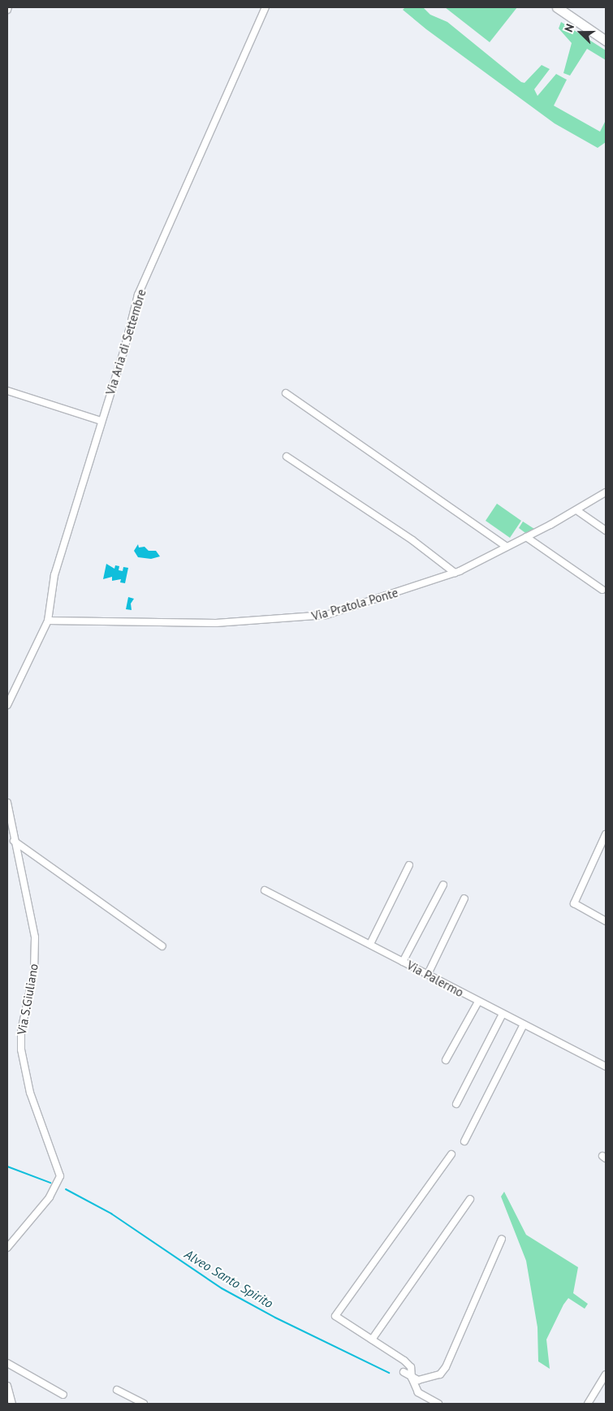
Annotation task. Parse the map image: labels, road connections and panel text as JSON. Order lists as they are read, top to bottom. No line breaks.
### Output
{"streets":{"street":["Via Aria di Settembre","Via Pratola Ponte","Via Palermo","Via S.Giuliano"]},"crossings":[["Via Aria di Settembre","Via Pratola Ponte"]],"water":["Alveo Santo Spirito"],"north":"left"}
